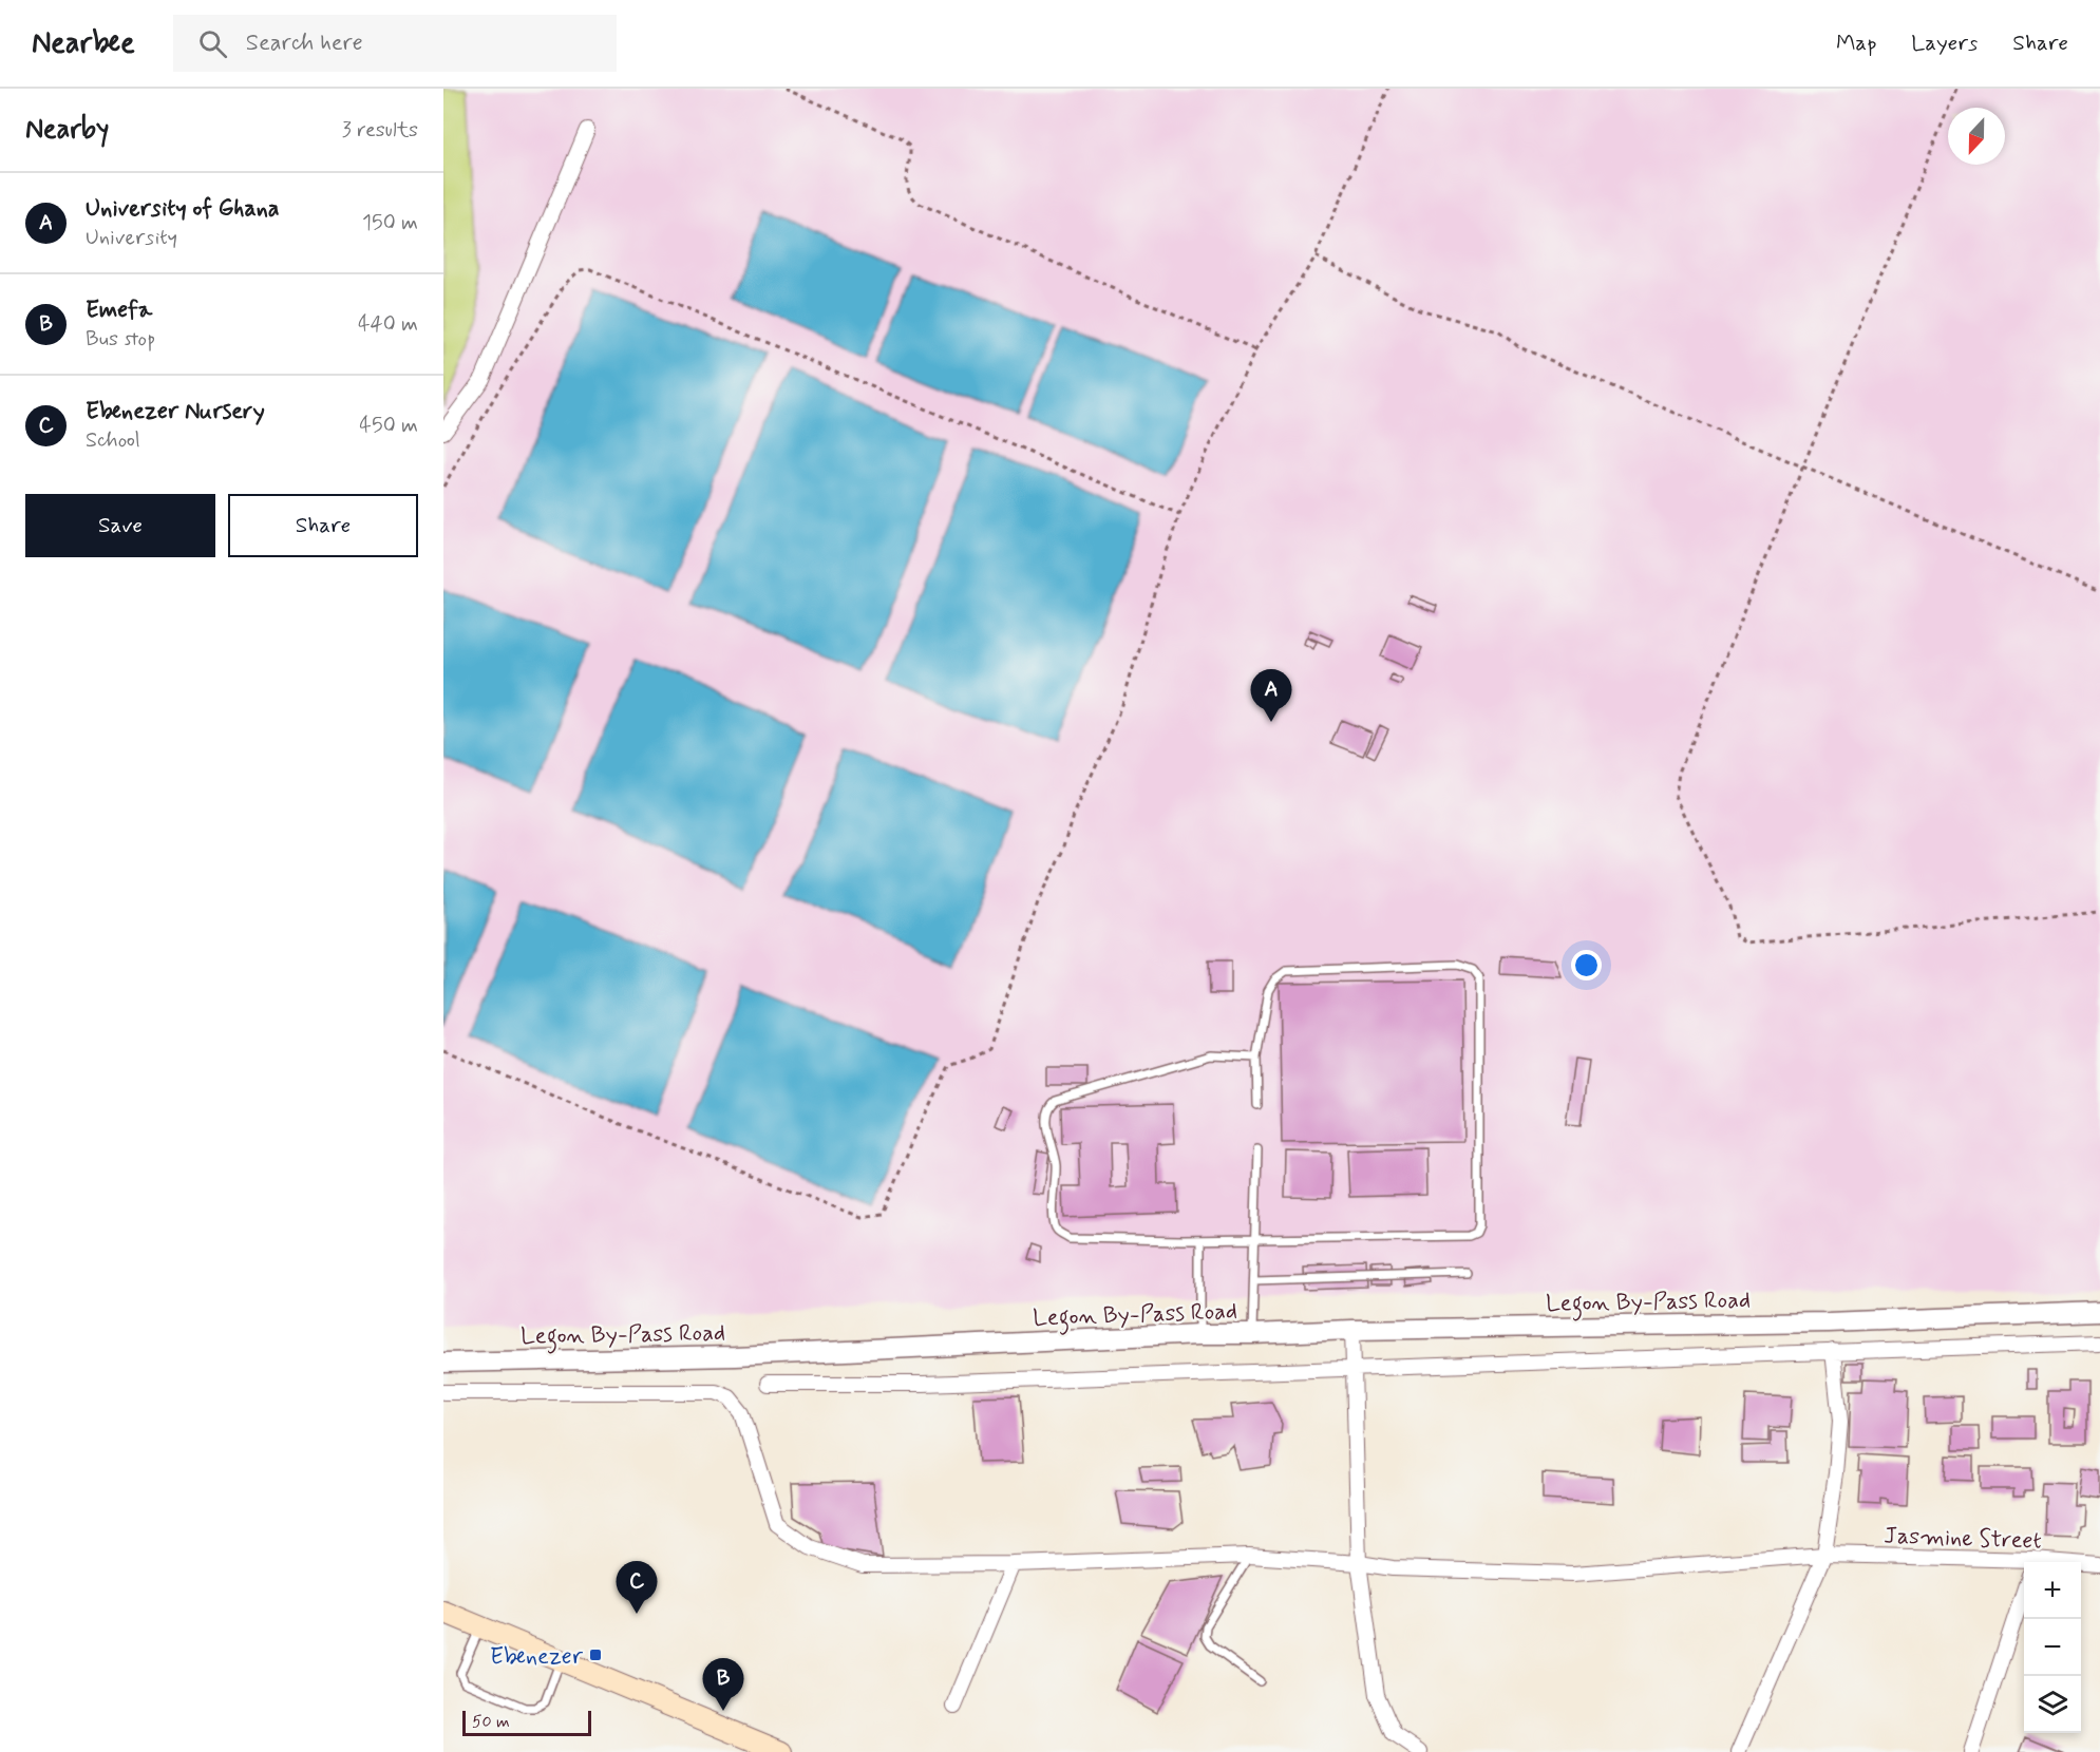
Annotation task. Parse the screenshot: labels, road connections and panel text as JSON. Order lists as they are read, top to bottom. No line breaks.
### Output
{"streets":{"street":["Legon By-Pass Road","Jasmine Street"]},"places":{"transit":["Ebenezer"]},"scale_bar":"50 m","north":"bottom","page":{"header":"Nearbee","search":"Search here","nav":["Map","Layers","Share"],"heading":["Nearby","3 results"],"list":[{"mark":"A","name":"University of Ghana","note":"University","value":"150 m"},{"mark":"B","name":"Emefa","note":"Bus stop","value":"440 m"},{"mark":"C","name":"Ebenezer Nursery","note":"School","value":"450 m"}],"buttons":["Save","Share"],"pins":["A","C","B"],"map_buttons":["+","−"],"scale":"50 m"}}
